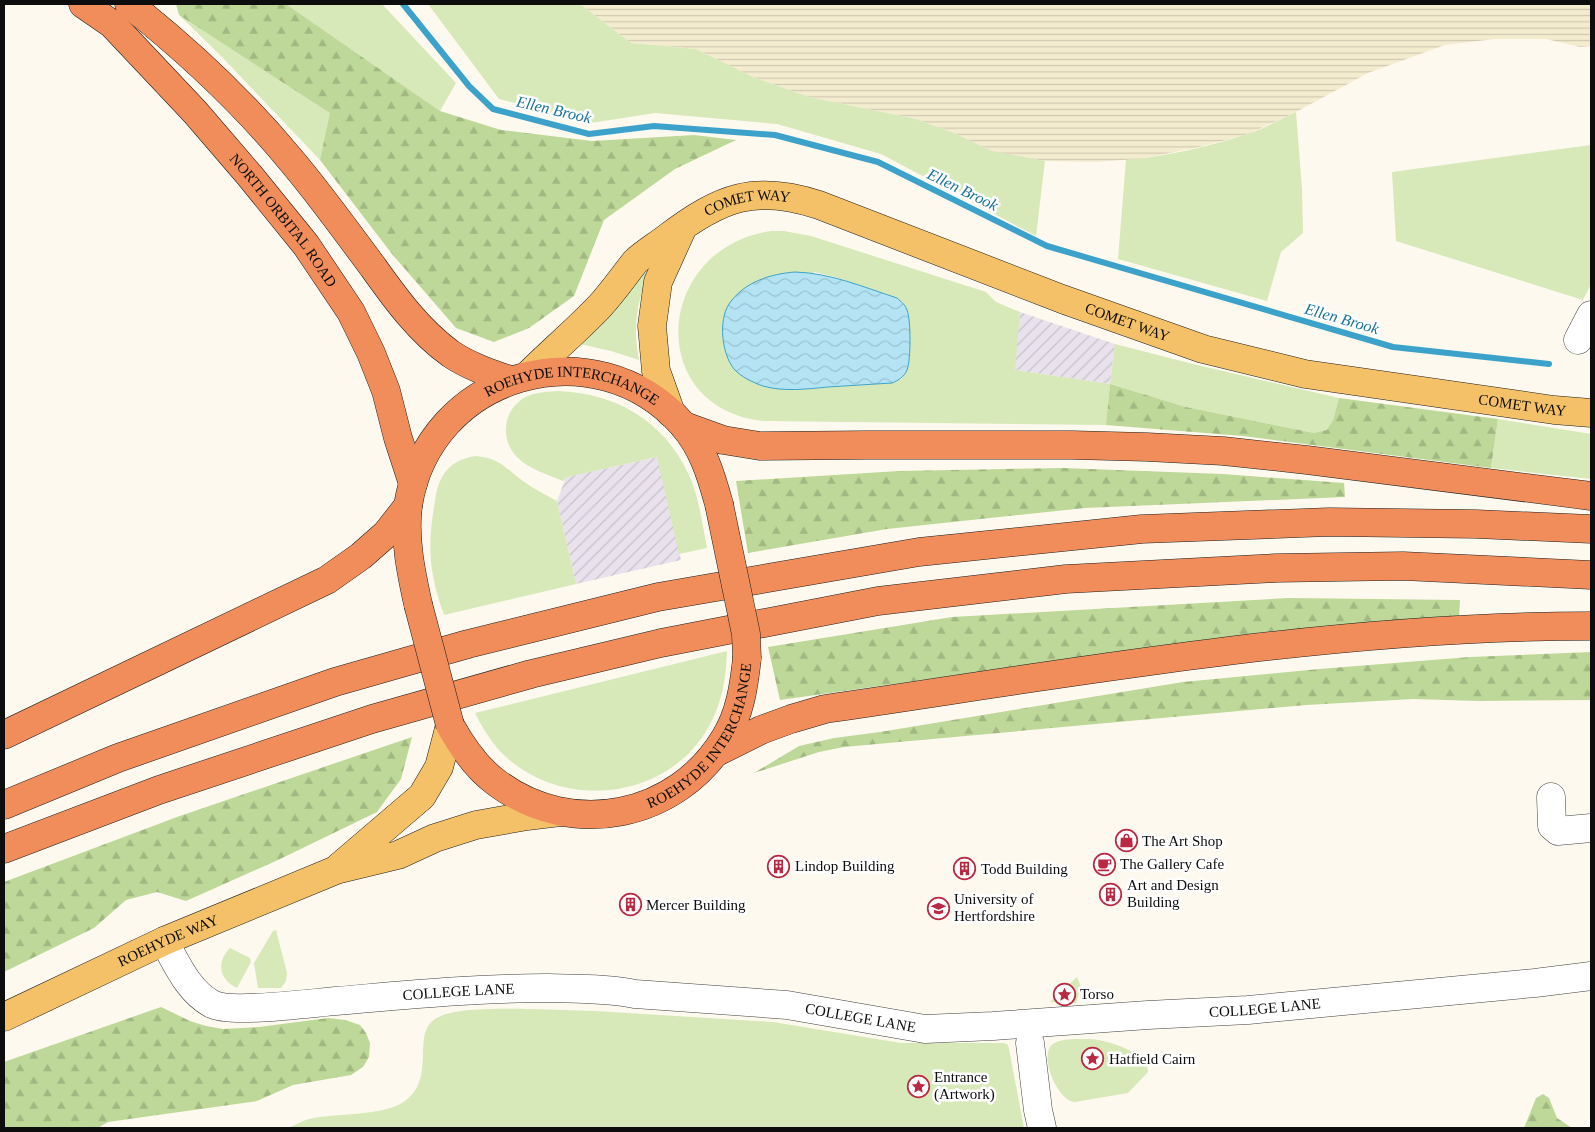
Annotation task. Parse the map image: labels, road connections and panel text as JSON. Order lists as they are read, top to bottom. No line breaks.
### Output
{"streets":{"highway":["NORTH ORBITAL ROAD","ROEHYDE INTERCHANGE"],"main road":["COMET WAY","ROEHYDE WAY"],"street":["COLLEGE LANE"]},"crossings":[["COMET WAY","ROEHYDE INTERCHANGE"],["NORTH ORBITAL ROAD","ROEHYDE INTERCHANGE"],["ROEHYDE INTERCHANGE","ROEHYDE WAY"],["ROEHYDE WAY","COLLEGE LANE"]],"water":["Ellen Brook"],"places":{"shop":["The Art Shop"],"cafe":["The Gallery Cafe"],"building":["Lindop Building","Todd Building","Art and Design Building","Mercer Building"],"school or university":["University of Hertfordshire"],"place":["Torso","Hatfield Cairn","Entrance (Artwork)"]}}
